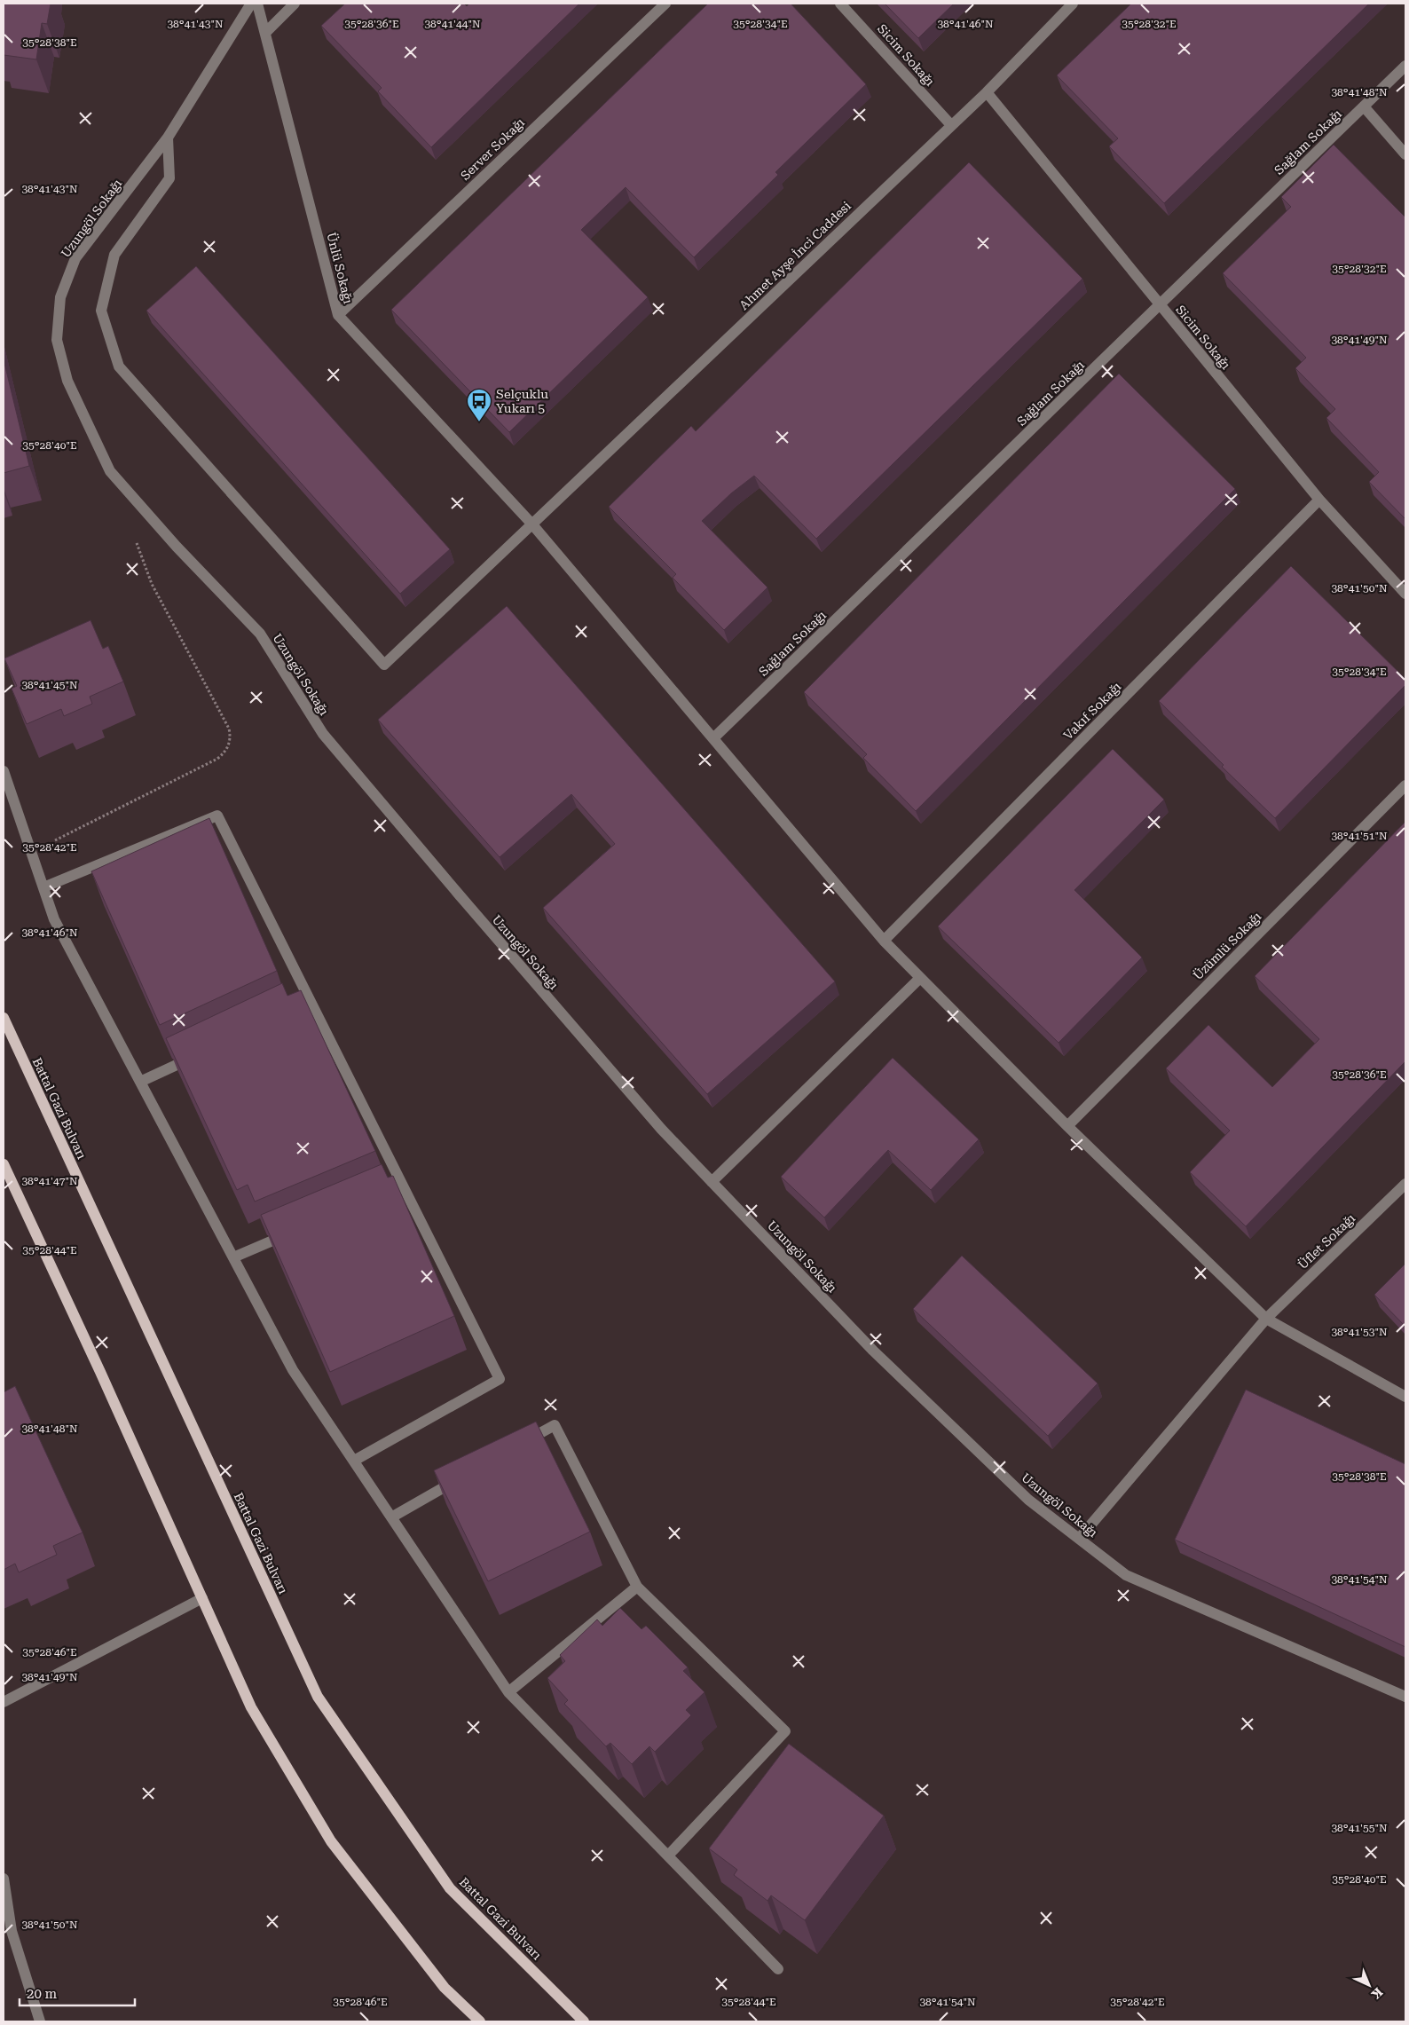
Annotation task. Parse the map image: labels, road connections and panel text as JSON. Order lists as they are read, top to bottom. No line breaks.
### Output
{"streets":{"main road":["Battal Gazi Bulvarı"],"street":["Sicim Sokağı","Sağlam Sokağı","Server Sokağı","Uzungöl Sokağı","Ahmet Ayşe İnci Caddesi","Ünlü Sokağı","Vakıf Sokağı","Üzümlü Sokağı","Üflet Sokağı"]},"crossings":[["Sicim Sokağı","Sağlam Sokağı"],["Sicim Sokağı","Ahmet Ayşe İnci Caddesi"],["Sicim Sokağı","Vakıf Sokağı"],["Sağlam Sokağı","Ünlü Sokağı"],["Server Sokağı","Ünlü Sokağı"],["Uzungöl Sokağı","Ahmet Ayşe İnci Caddesi"],["Uzungöl Sokağı","Üflet Sokağı"],["Ahmet Ayşe İnci Caddesi","Ünlü Sokağı"],["Ünlü Sokağı","Vakıf Sokağı"],["Ünlü Sokağı","Üzümlü Sokağı"],["Ünlü Sokağı","Üflet Sokağı"]],"places":{"bus stop":["Selçuklu Yukarı 5"]},"scale_bar":"20 m","north":"bottom right","coordinates":["38°41'43\"N","38°41'44\"N","38°41'46\"N","35°28'36\"E","35°28'34\"E","35°28'32\"E","35°28'38\"E","38°41'48\"N","38°41'49\"N","35°28'40\"E","38°41'50\"N","38°41'45\"N","38°41'51\"N","35°28'42\"E","38°41'47\"N","35°28'44\"E","38°41'53\"N","38°41'54\"N","35°28'46\"E","38°41'55\"N"]}
